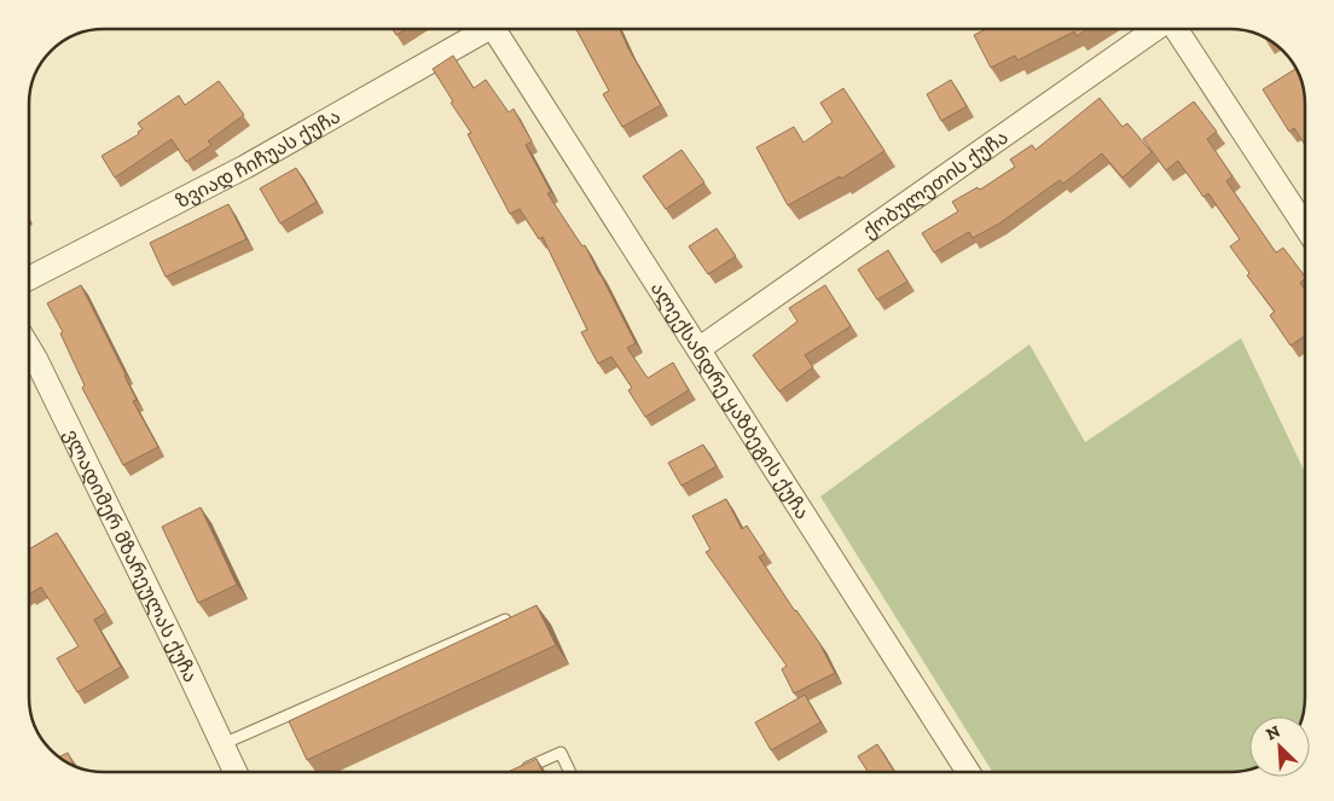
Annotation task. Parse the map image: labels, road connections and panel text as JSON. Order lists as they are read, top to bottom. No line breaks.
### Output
{"streets":{"street":["ზვიად ჩიჩუას ქუჩა","ქობულეთის ქუჩა","ალექსანდრე ყაზბეგის ქუჩა","ვლადიმერ მზარეულას ქუჩა"]},"crossings":[["ქობულეთის ქუჩა","ალექსანდრე ყაზბეგის ქუჩა"]],"north":"top left"}
